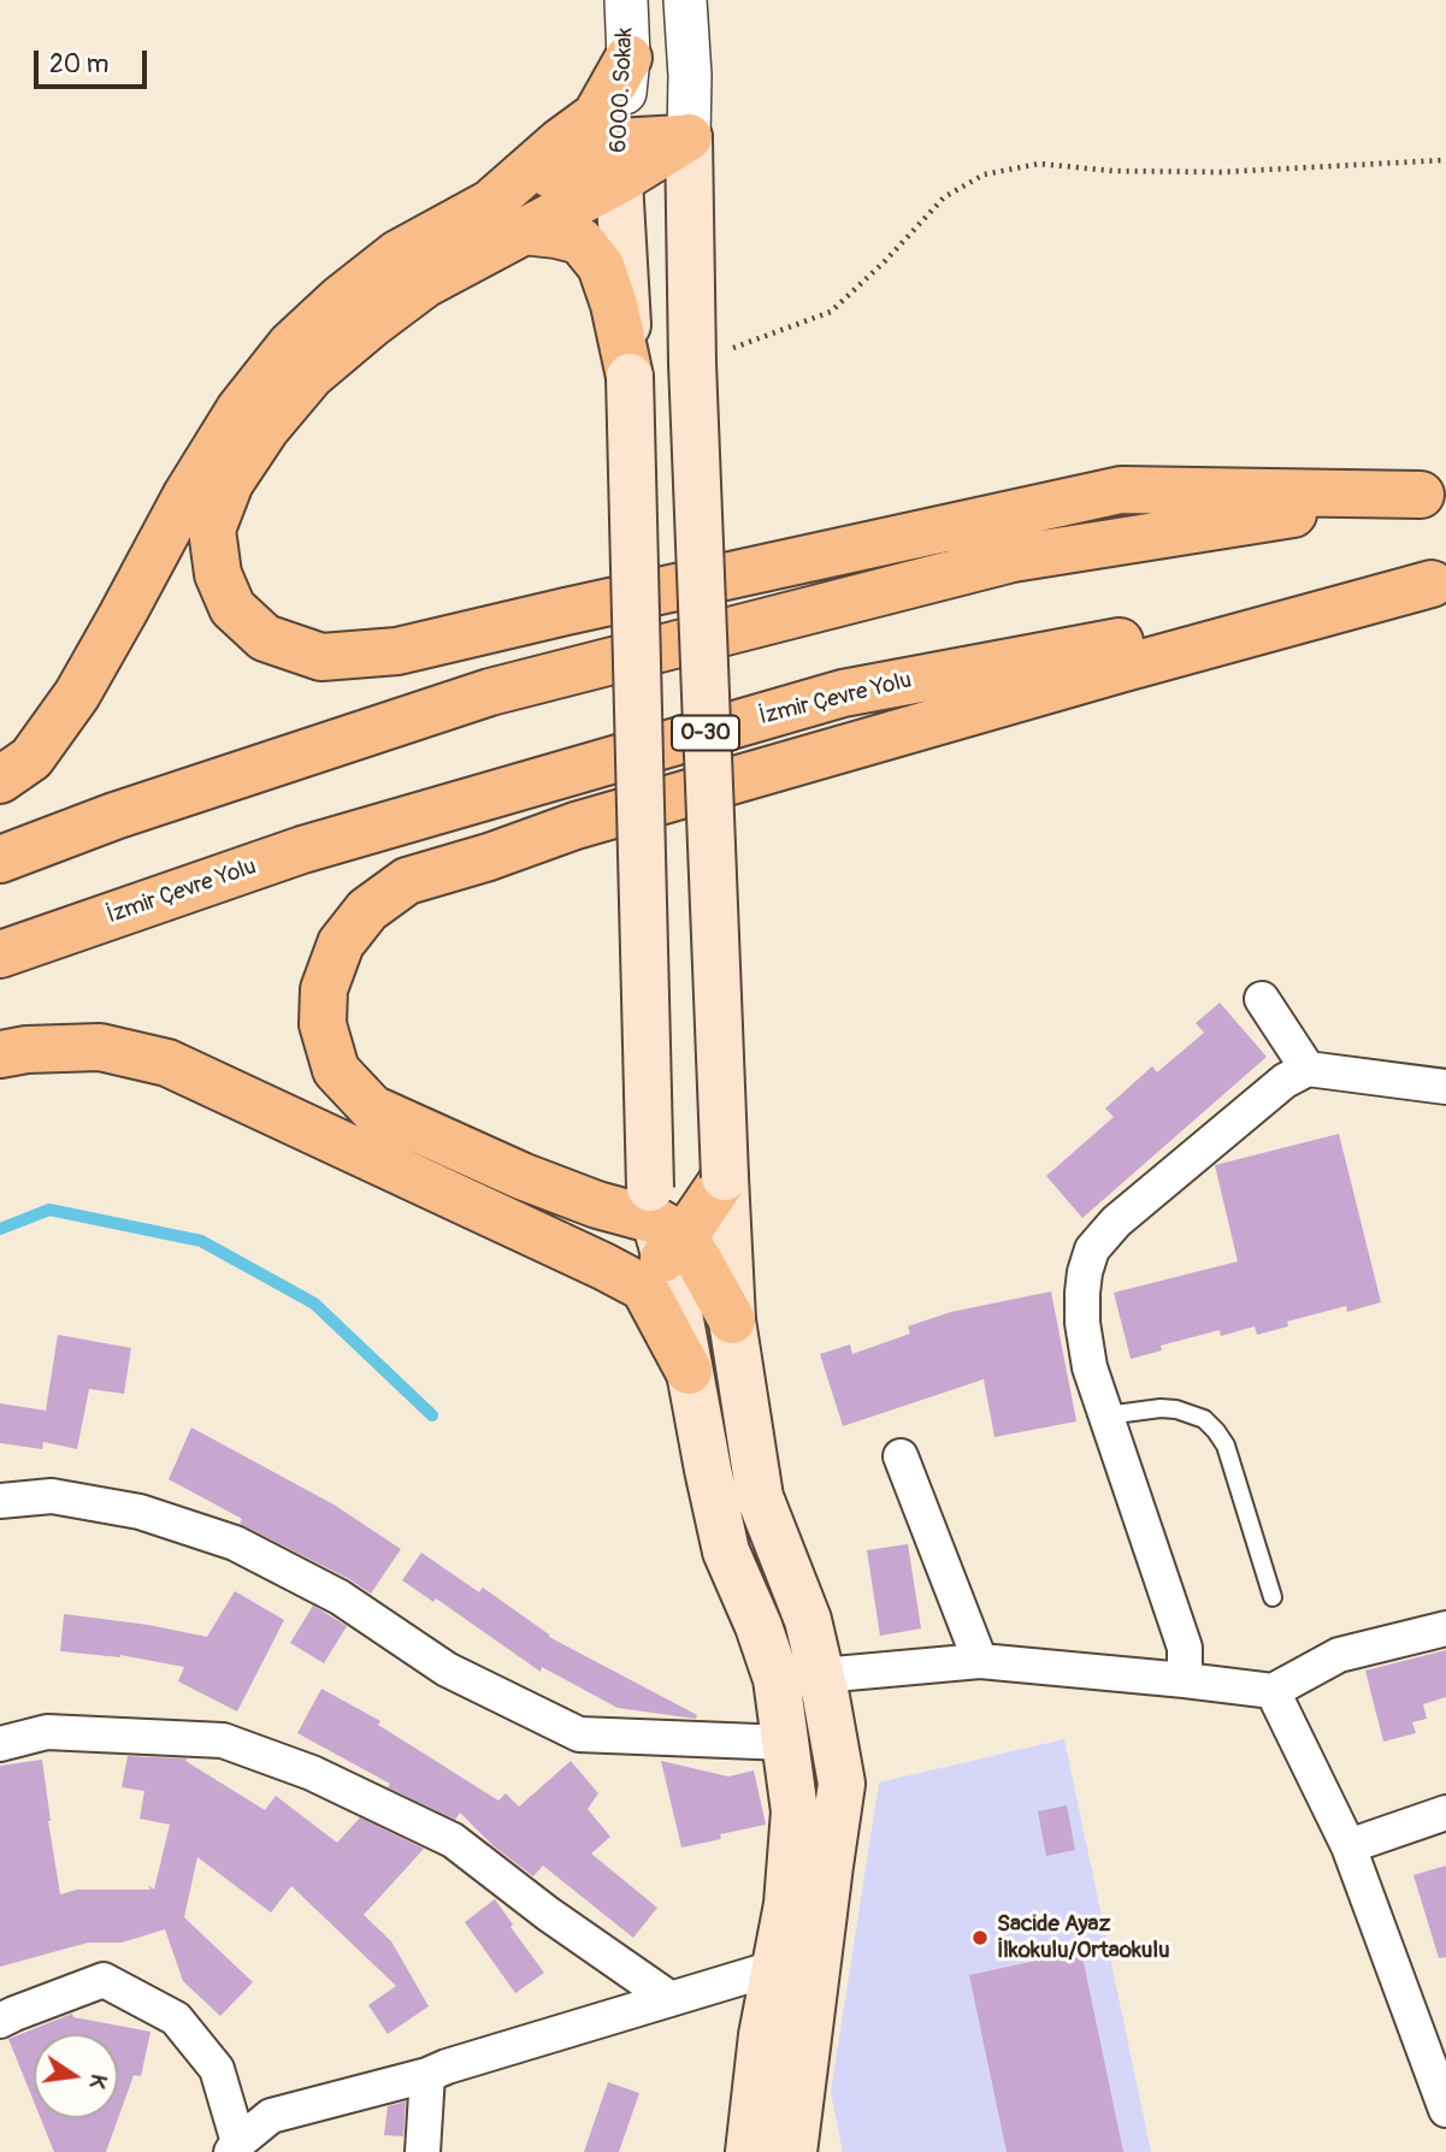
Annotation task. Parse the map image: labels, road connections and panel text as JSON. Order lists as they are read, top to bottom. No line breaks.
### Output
{"streets":{"highway":["İzmir Çevre Yolu","O-30"],"street":["6000. Sokak"]},"places":["Sacide Ayaz İlkokulu/Ortaokulu"],"scale_bar":"20 m","north":"right"}
